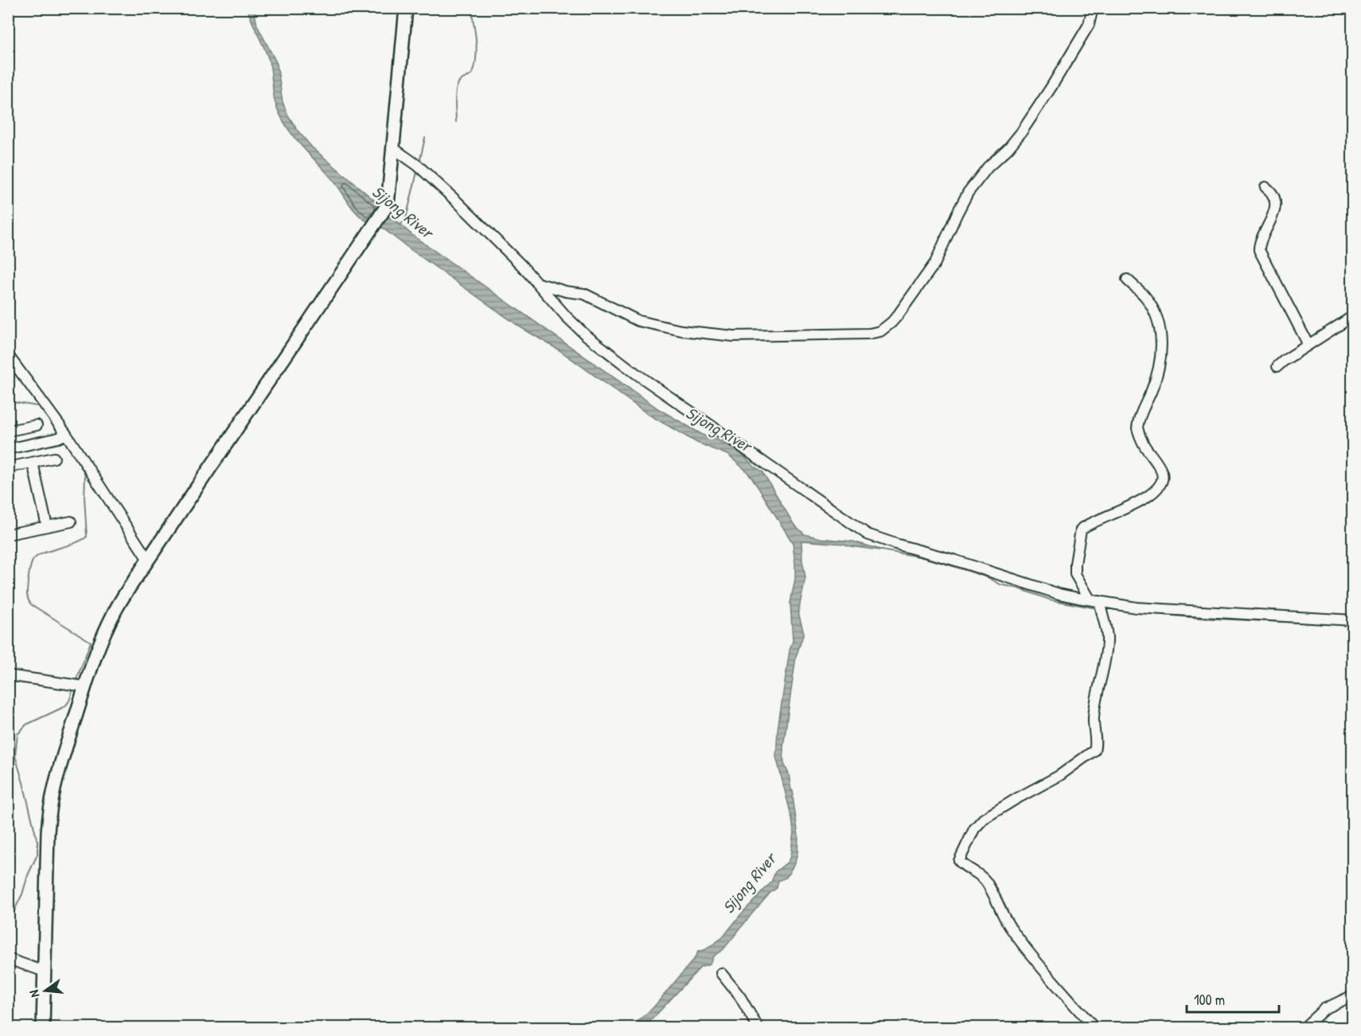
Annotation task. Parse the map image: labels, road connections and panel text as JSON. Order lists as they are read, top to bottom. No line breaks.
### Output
{"water":["Sijong River"],"scale_bar":"100 m","north":"left"}
